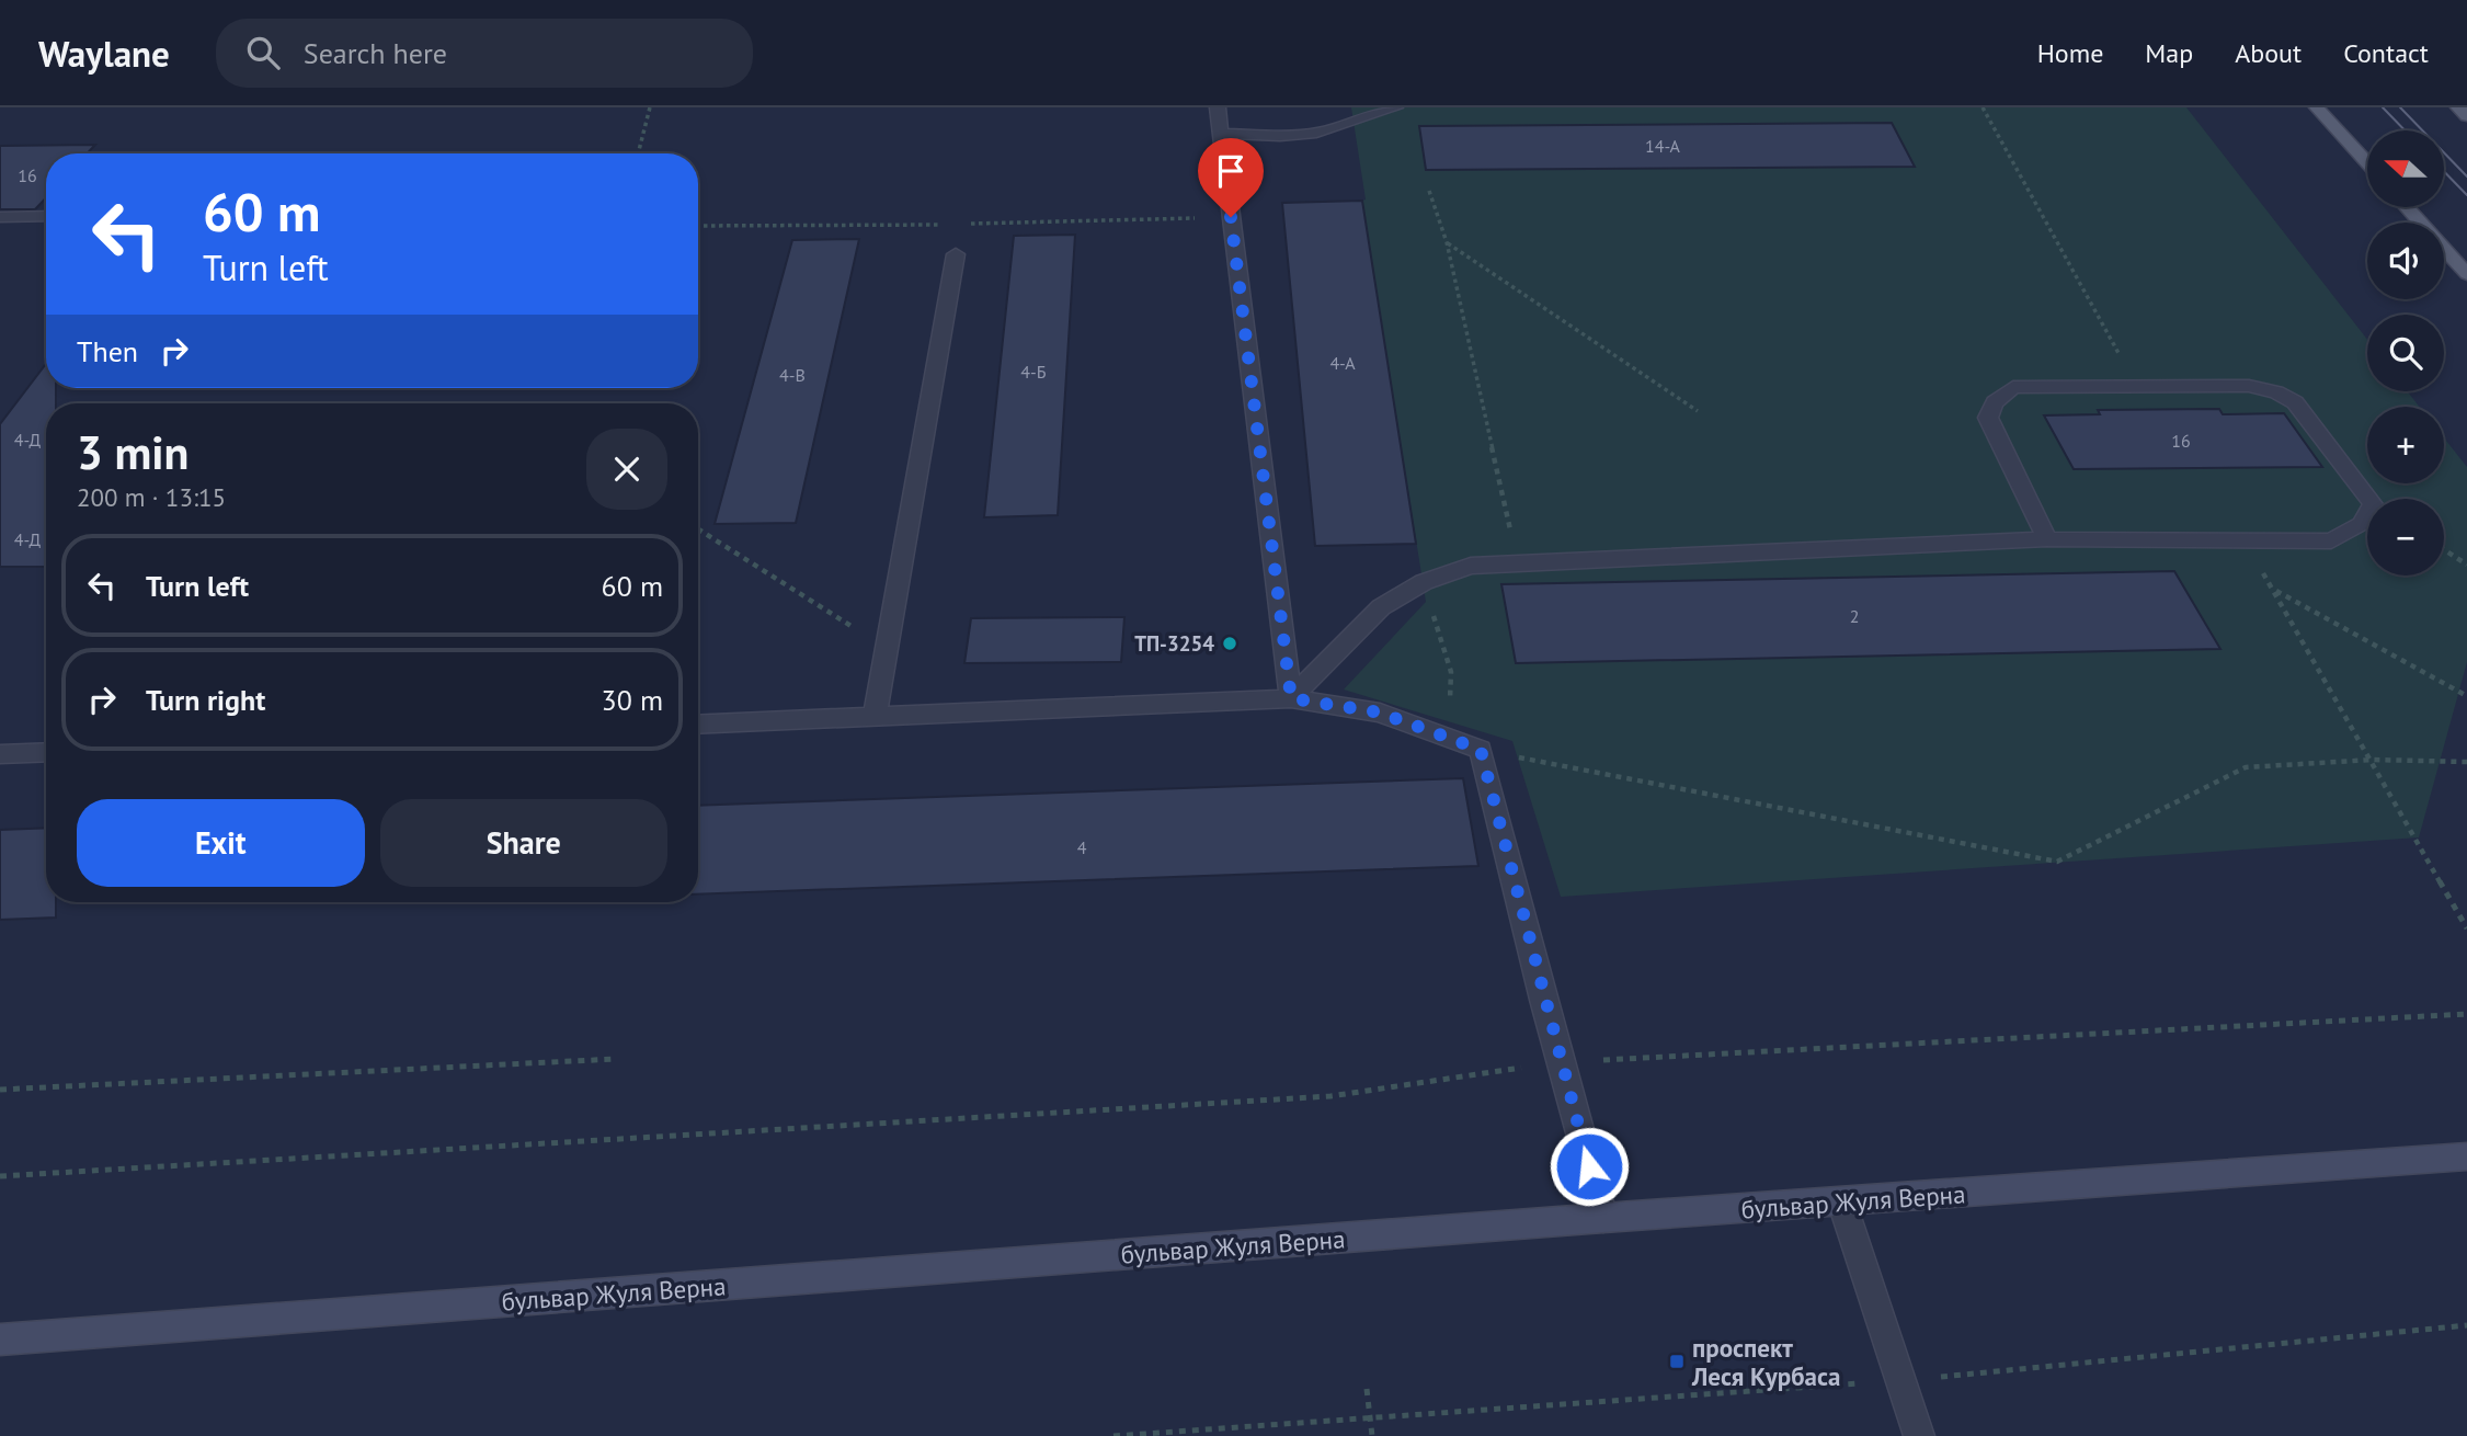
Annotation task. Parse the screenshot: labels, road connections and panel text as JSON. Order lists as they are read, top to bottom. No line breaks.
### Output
{"streets":{"street":["бульвар Жуля Верна"]},"places":{"other":["ТП-3254"],"transit":["проспект Леся Курбаса"]},"house_numbers":["14-А","16","4-А","4-Б","4-В","4-Д","16","4-Д","2","4"],"north":"left","page":{"header":"Waylane","search":"Search here","nav":["Home","Map","About","Contact"],"map_buttons":["+","−"],"turn":["60 m","Turn left"],"then":"Then","heading":["3 min","200 m · 13:15"],"list":[{"name":"Turn left","value":"60 m"},{"name":"Turn right","value":"30 m"}],"buttons":["Exit","Share"]}}
